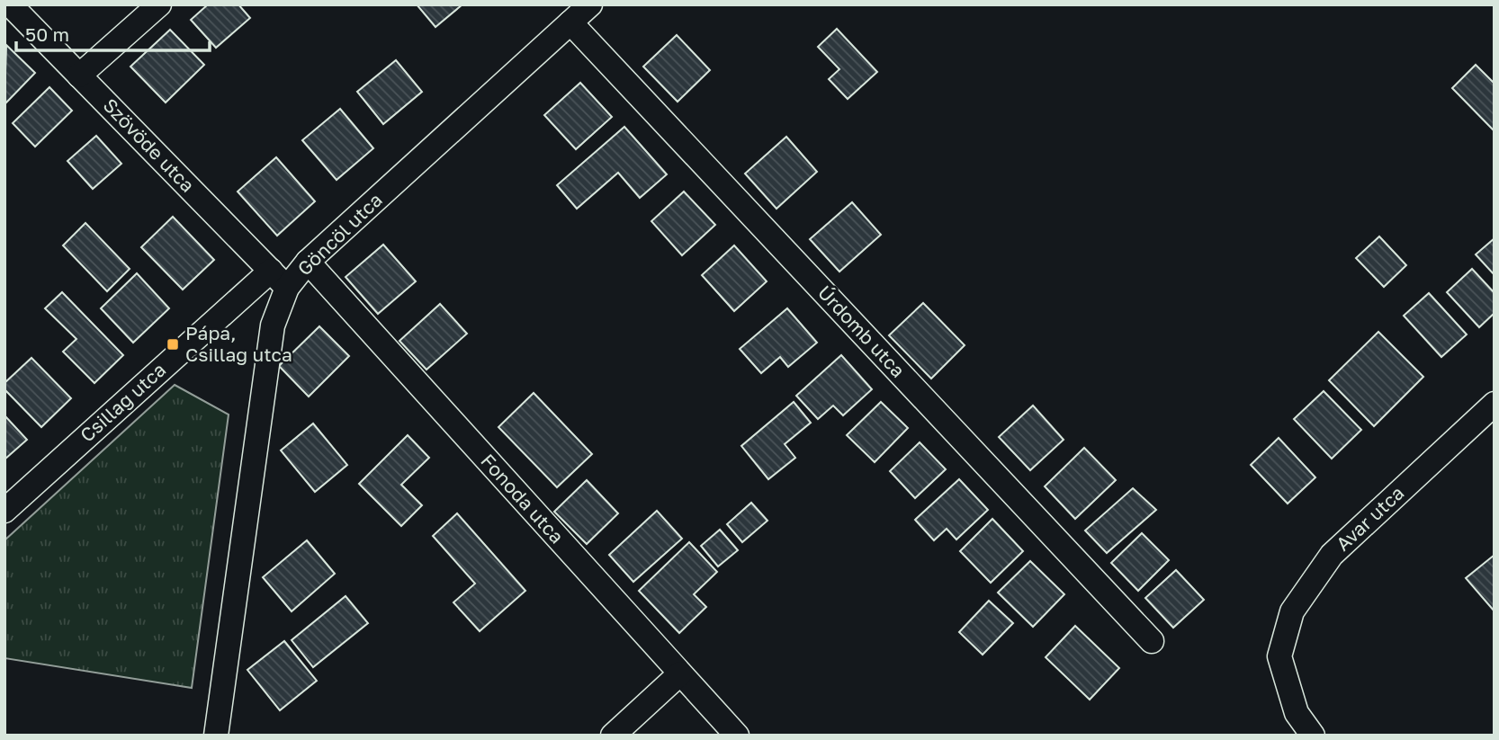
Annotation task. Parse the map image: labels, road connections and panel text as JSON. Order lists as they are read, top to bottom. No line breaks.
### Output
{"streets":{"street":["Szövöde utca","Göncöl utca","Úrdomb utca","Csillag utca","Fonoda utca","Avar utca"]},"crossings":[["Szövöde utca","Göncöl utca"],["Szövöde utca","Csillag utca"],["Göncöl utca","Úrdomb utca"],["Göncöl utca","Fonoda utca"]],"places":{"transit":["Pápa, Csillag utca"]},"scale_bar":"50 m"}
